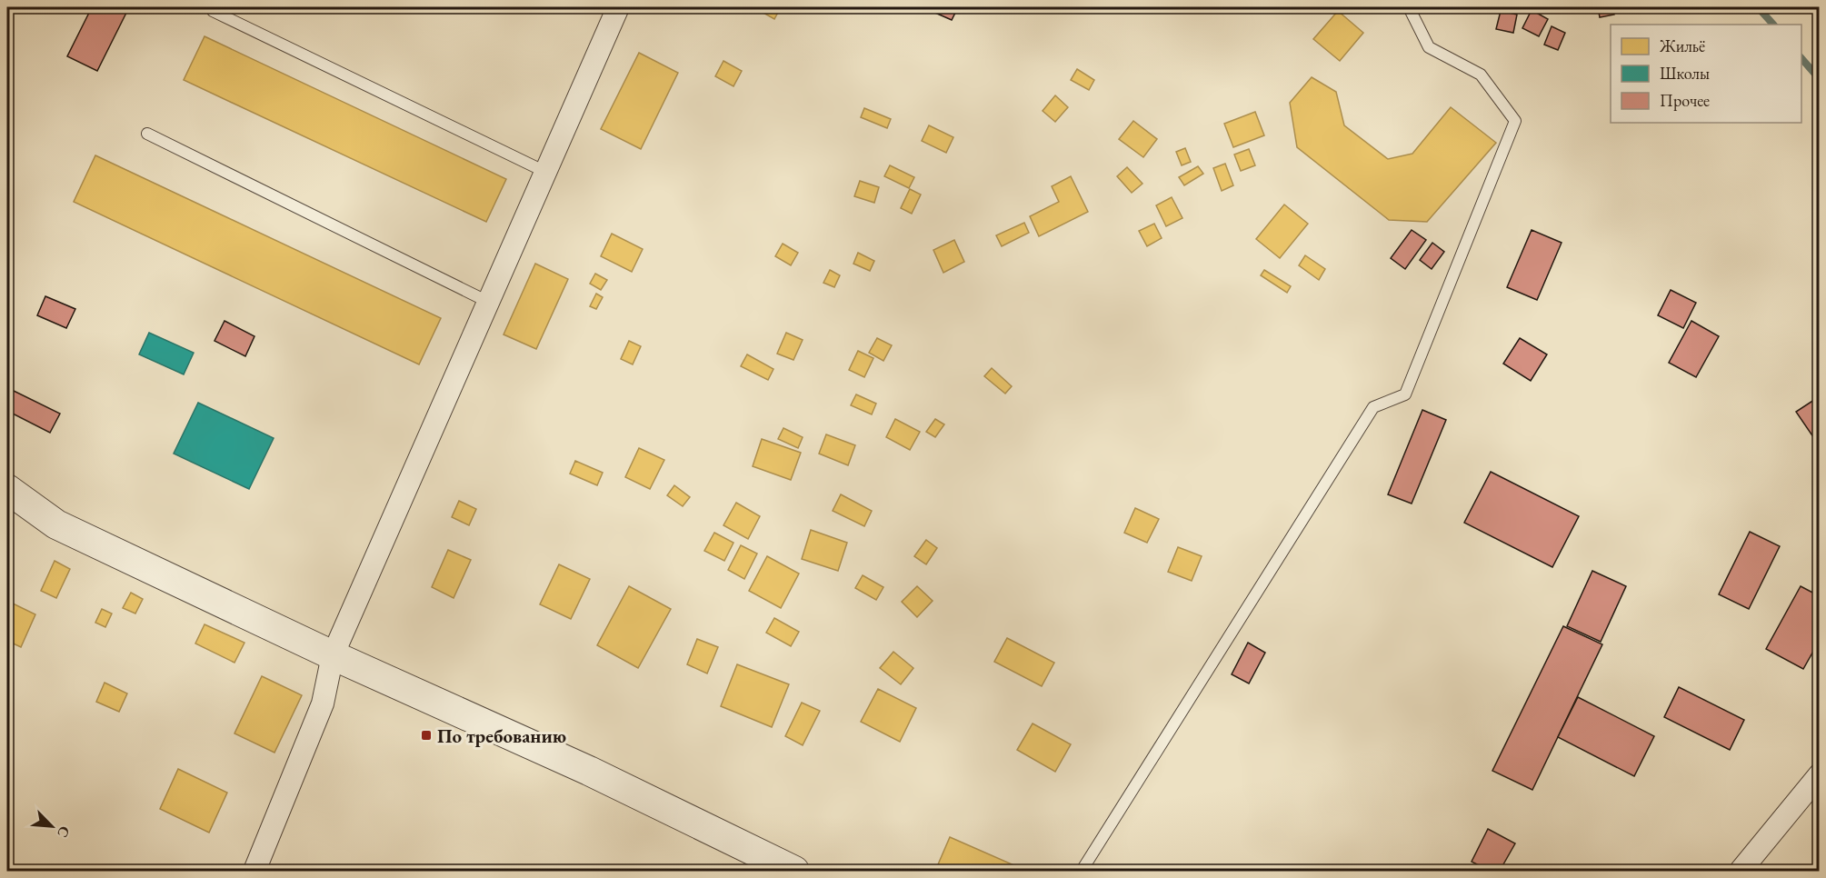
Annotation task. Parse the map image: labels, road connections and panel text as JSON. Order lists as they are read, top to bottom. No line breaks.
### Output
{"places":{"transit":["По требованию"]},"legend":["Жильё","Школы","Прочее"],"north":"bottom right"}
